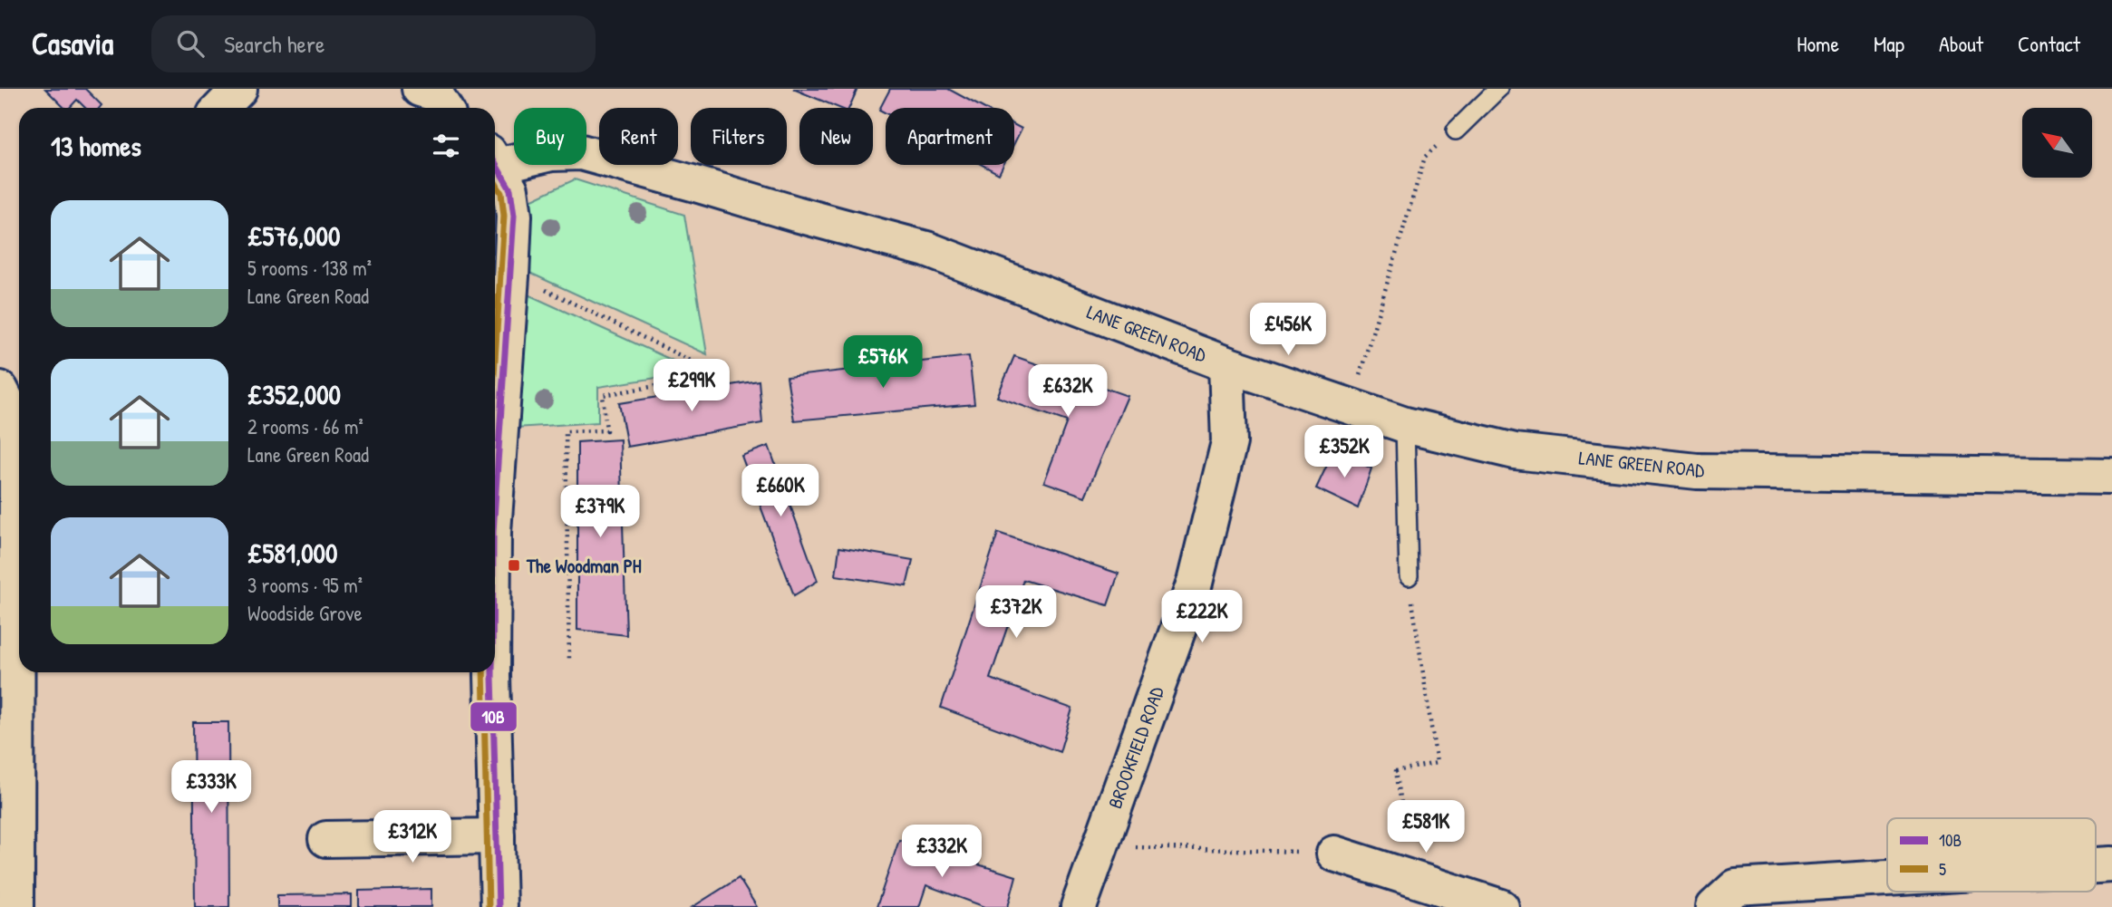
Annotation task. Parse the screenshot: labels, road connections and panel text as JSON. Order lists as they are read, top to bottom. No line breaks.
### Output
{"streets":{"street":["LANE GREEN ROAD","BROOKFIELD ROAD"]},"crossings":[["LANE GREEN ROAD","BROOKFIELD ROAD"]],"places":{"transit":["The Woodman PH"]},"lines":["transit line 10B","transit line 5"],"legend":["10B","5"],"north":"top left","page":{"header":"Casavia","search":"Search here","nav":["Home","Map","About","Contact"],"chip":["Buy","Rent","Filters","New","Apartment"],"heading":"13 homes","list":[{"name":"£576,000","note":"5 rooms · 138 m² · Lane Green Road"},{"name":"£352,000","note":"2 rooms · 66 m² · Lane Green Road"},{"name":"£581,000","note":"3 rooms · 95 m² · Woodside Grove"}],"price":["£456K","£576K","£299K","£632K","£352K","£660K","£379K","£372K","£222K","£333K","£581K","£312K","£332K"]}}
